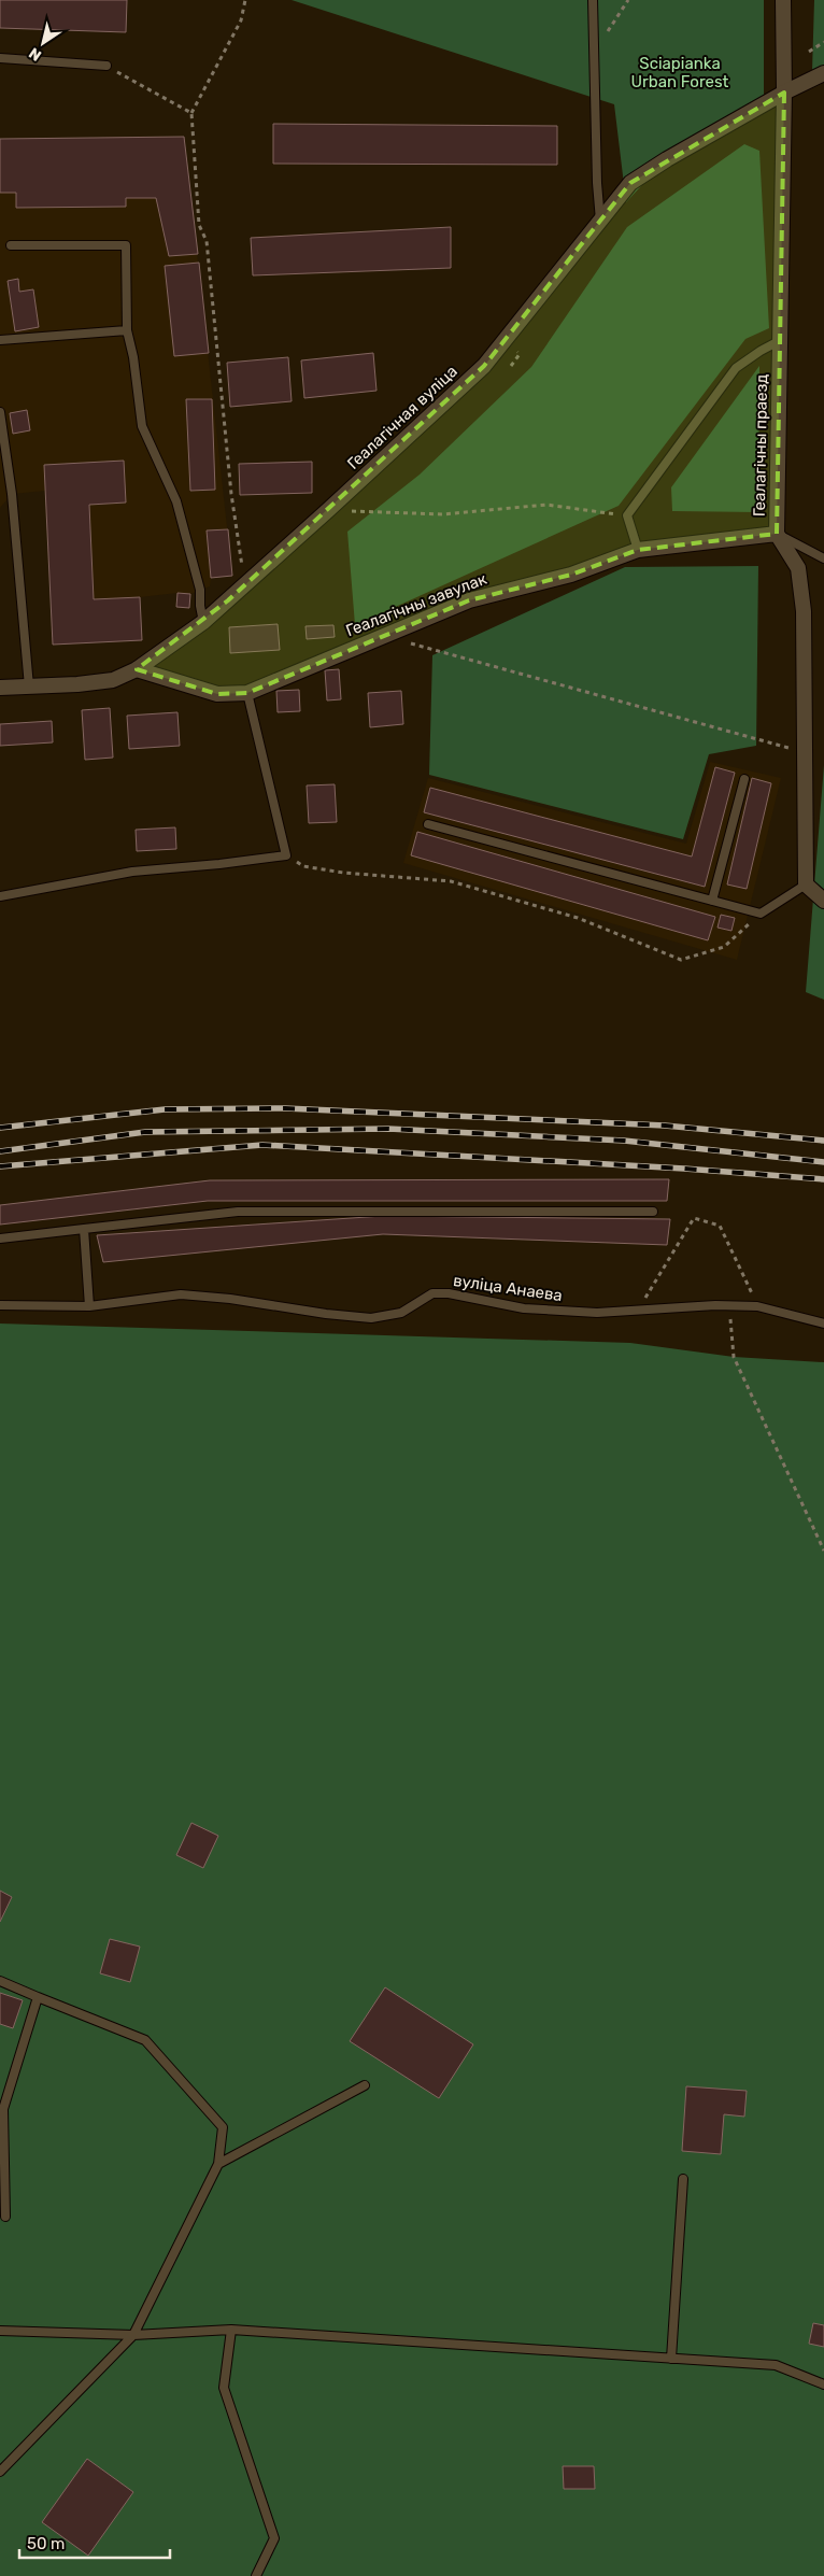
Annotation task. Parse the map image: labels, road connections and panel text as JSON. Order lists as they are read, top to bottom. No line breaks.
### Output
{"streets":{"street":["Геалагічная вуліца","Геалагічны праезд","Геалагічны завулак"],"lane":["вуліца Анаева"]},"crossings":[["Геалагічная вуліца","Геалагічны праезд"],["Геалагічная вуліца","Геалагічны завулак"],["Геалагічны праезд","Геалагічны завулак"]],"parks":["Sciapianka Urban Forest"],"scale_bar":"50 m","north":"bottom left"}
